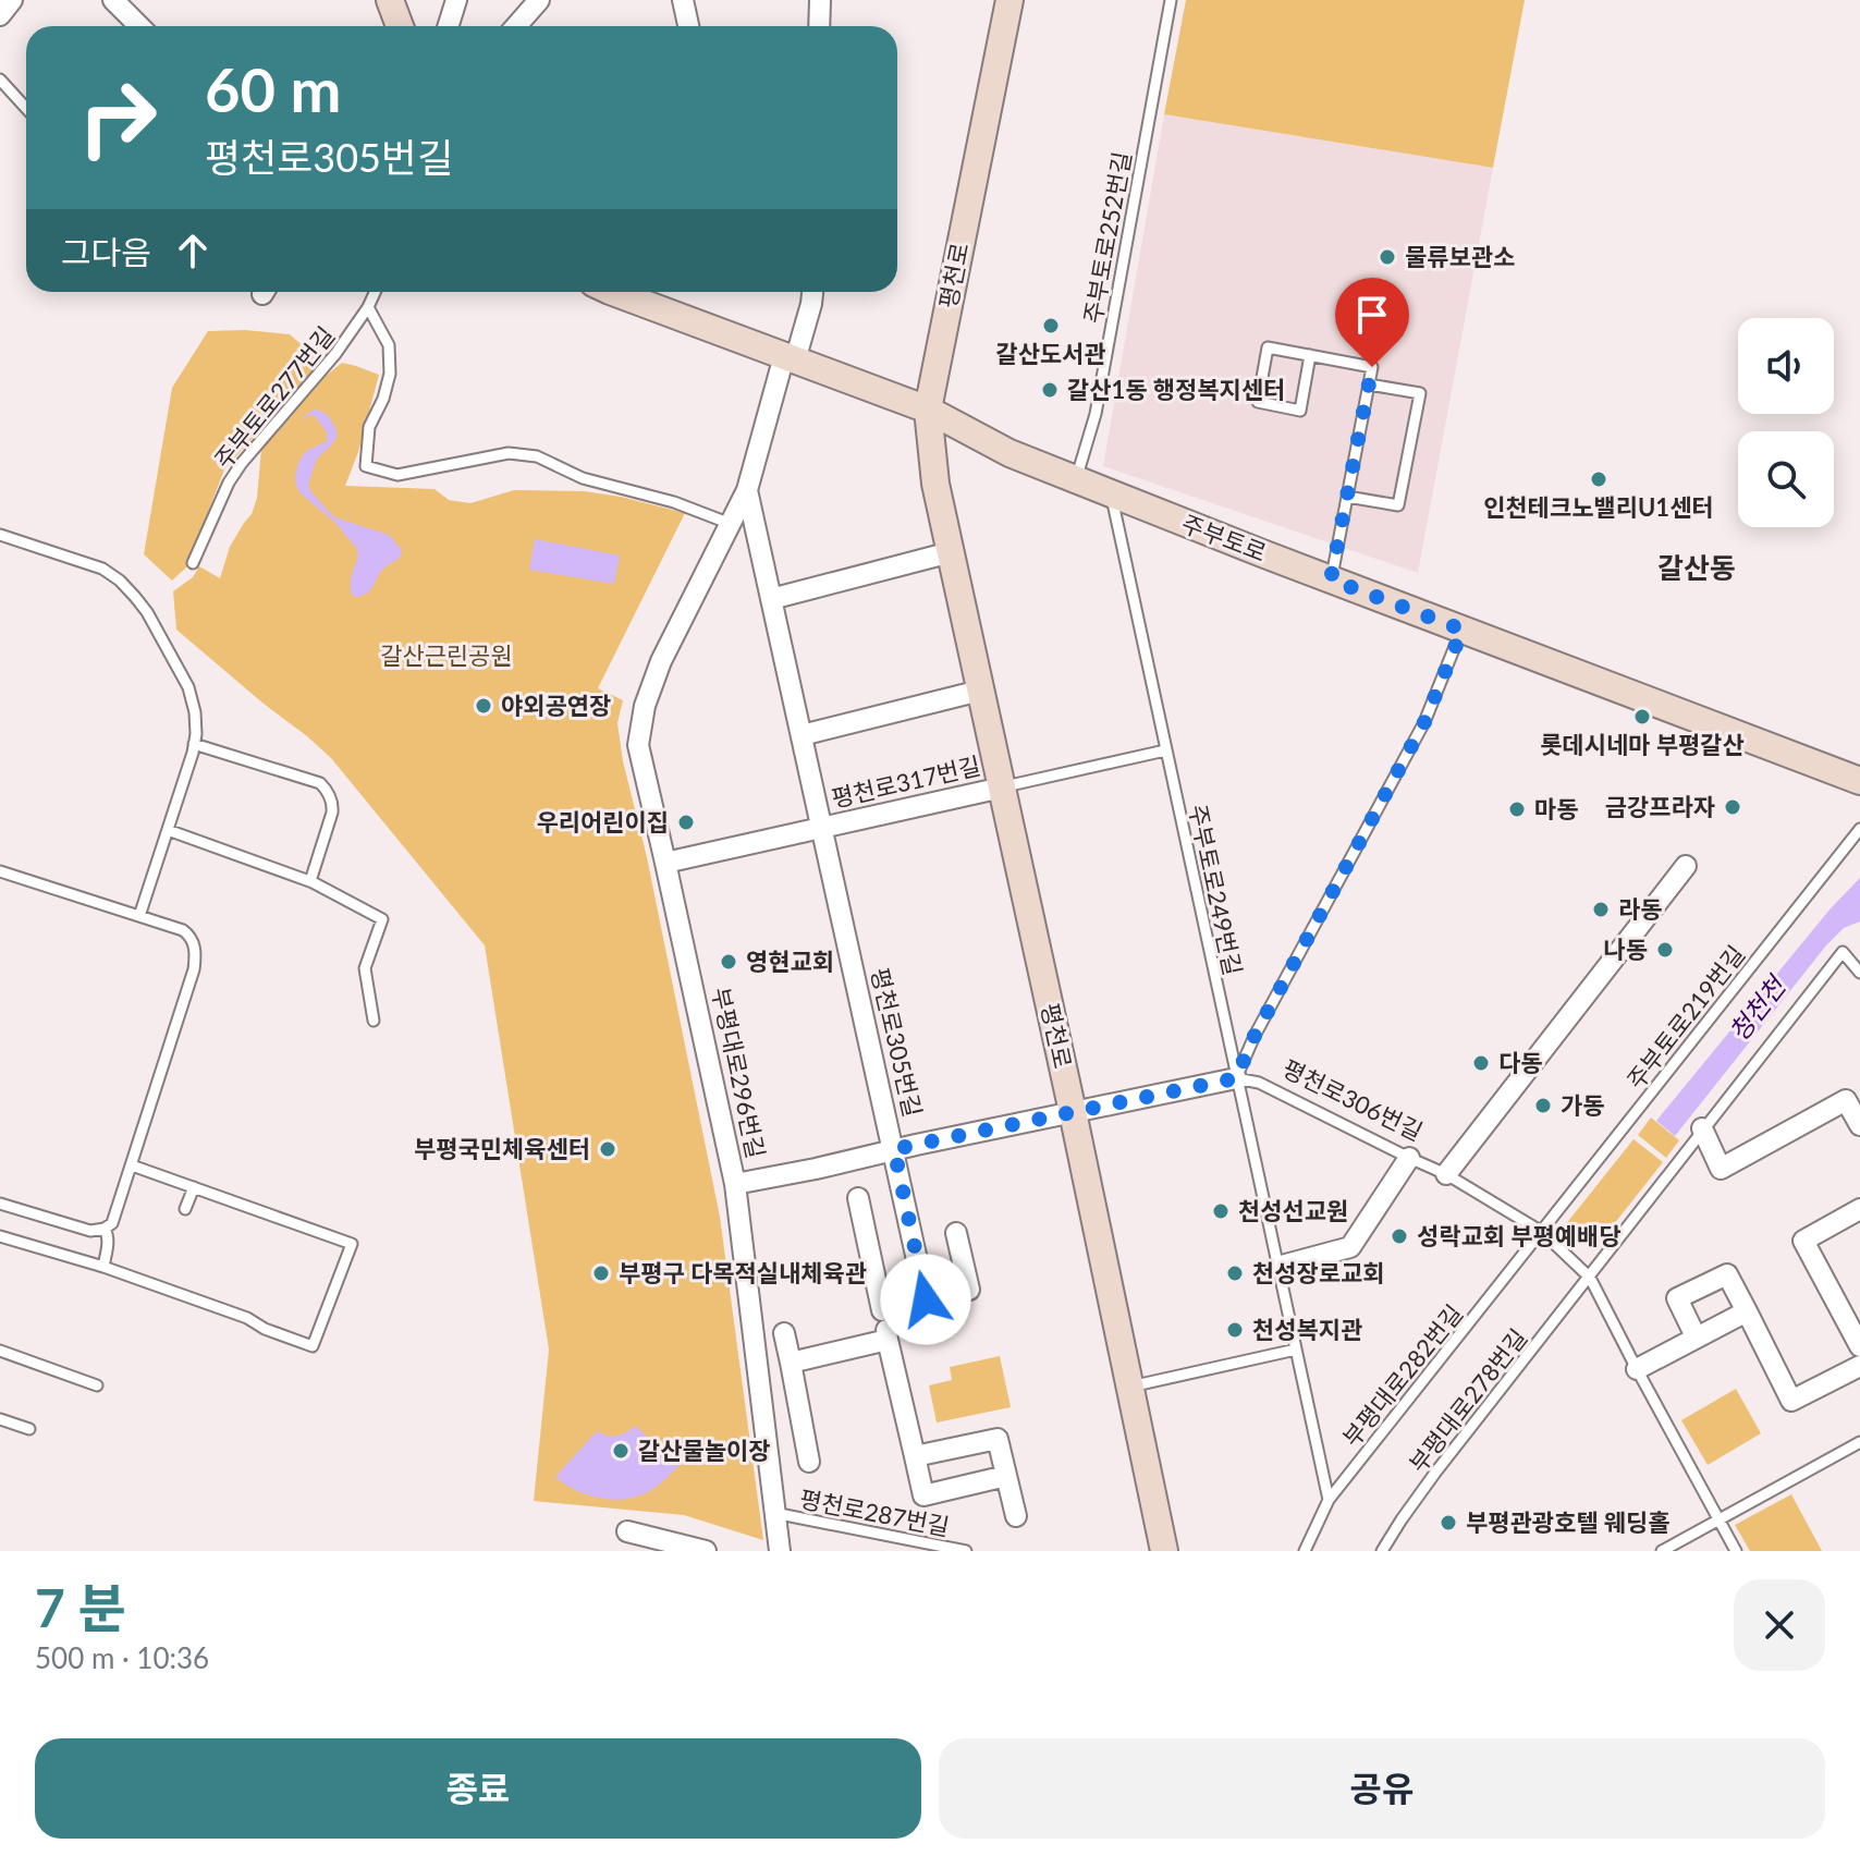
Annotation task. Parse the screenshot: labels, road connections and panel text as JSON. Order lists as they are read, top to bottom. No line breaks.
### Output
{"streets":{"main road":["평천로","주부토로"],"street":["평천로317번길","평천로305번길","부평대로296번길","평천로306번길"],"lane":["주부토로252번길","주부토로277번길","주부토로249번길","주부토로219번길","부평대로282번길","부평대로278번길","평천로287번길"]},"crossings":[["주부토로252번길","주부토로"],["평천로","주부토로"],["평천로","평천로317번길"],["평천로","평천로305번길"],["평천로","평천로306번길"],["주부토로","주부토로249번길"],["주부토로","부평대로296번길"],["평천로317번길","평천로305번길"],["평천로317번길","부평대로296번길"],["주부토로249번길","평천로306번길"],["주부토로249번길","부평대로282번길"],["주부토로219번길","평천로306번길"],["주부토로219번길","부평대로282번길"],["평천로305번길","부평대로296번길"],["평천로305번길","평천로306번길"],["부평대로296번길","평천로287번길"],["평천로306번길","부평대로282번길"],["평천로306번길","부평대로278번길"]],"districts":["갈산동"],"water":["청천천"],"parks":["갈산근린공원"],"places":["물류보관소","갈산도서관","갈산1동 행정복지센터","인천테크노밸리U1센터","야외공연장","롯데시네마 부평갈산","금강프라자","마동","우리어린이집","라동","나동","영현교회","다동","가동","부평국민체육센터","천성선교원","성락교회 부평예배당","부평구 다목적실내체육관","천성장로교회","천성복지관","갈산물놀이장","부평관광호텔 웨딩홀"],"page":{"turn":["60 m","평천로305번길"],"then":"그다음","heading":["7 분","500 m · 10:36"],"buttons":["종료","공유"]}}
